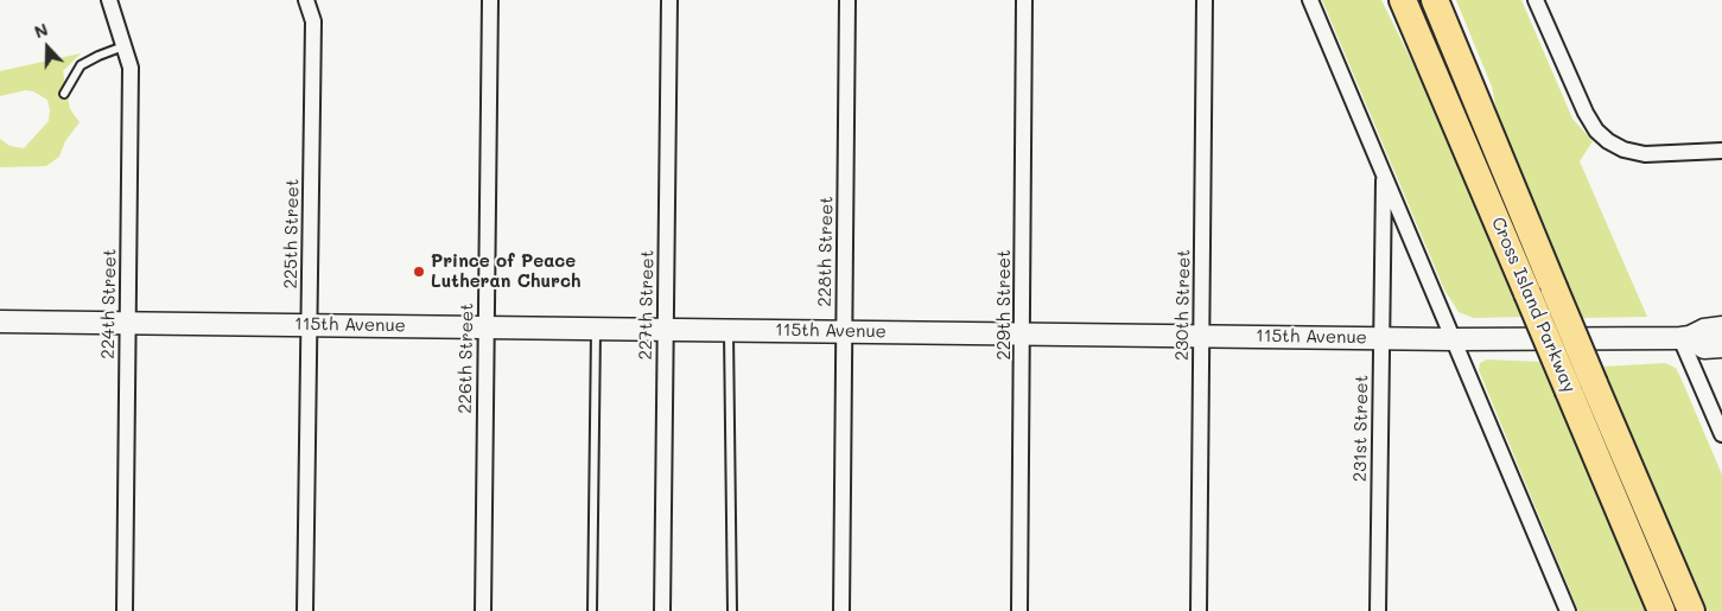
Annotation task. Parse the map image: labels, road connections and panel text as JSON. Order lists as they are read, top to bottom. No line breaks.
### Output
{"streets":{"highway":["Cross Island Parkway"],"main road":["115th Avenue"],"street":["225th Street","228th Street","224th Street","227th Street","229th Street","230th Street","226th Street","231st Street"]},"crossings":[["225th Street","115th Avenue"],["228th Street","115th Avenue"],["224th Street","115th Avenue"],["227th Street","115th Avenue"],["229th Street","115th Avenue"],["230th Street","115th Avenue"],["115th Avenue","226th Street"],["115th Avenue","231st Street"]],"places":["Prince of Peace Lutheran Church"],"north":"top"}
